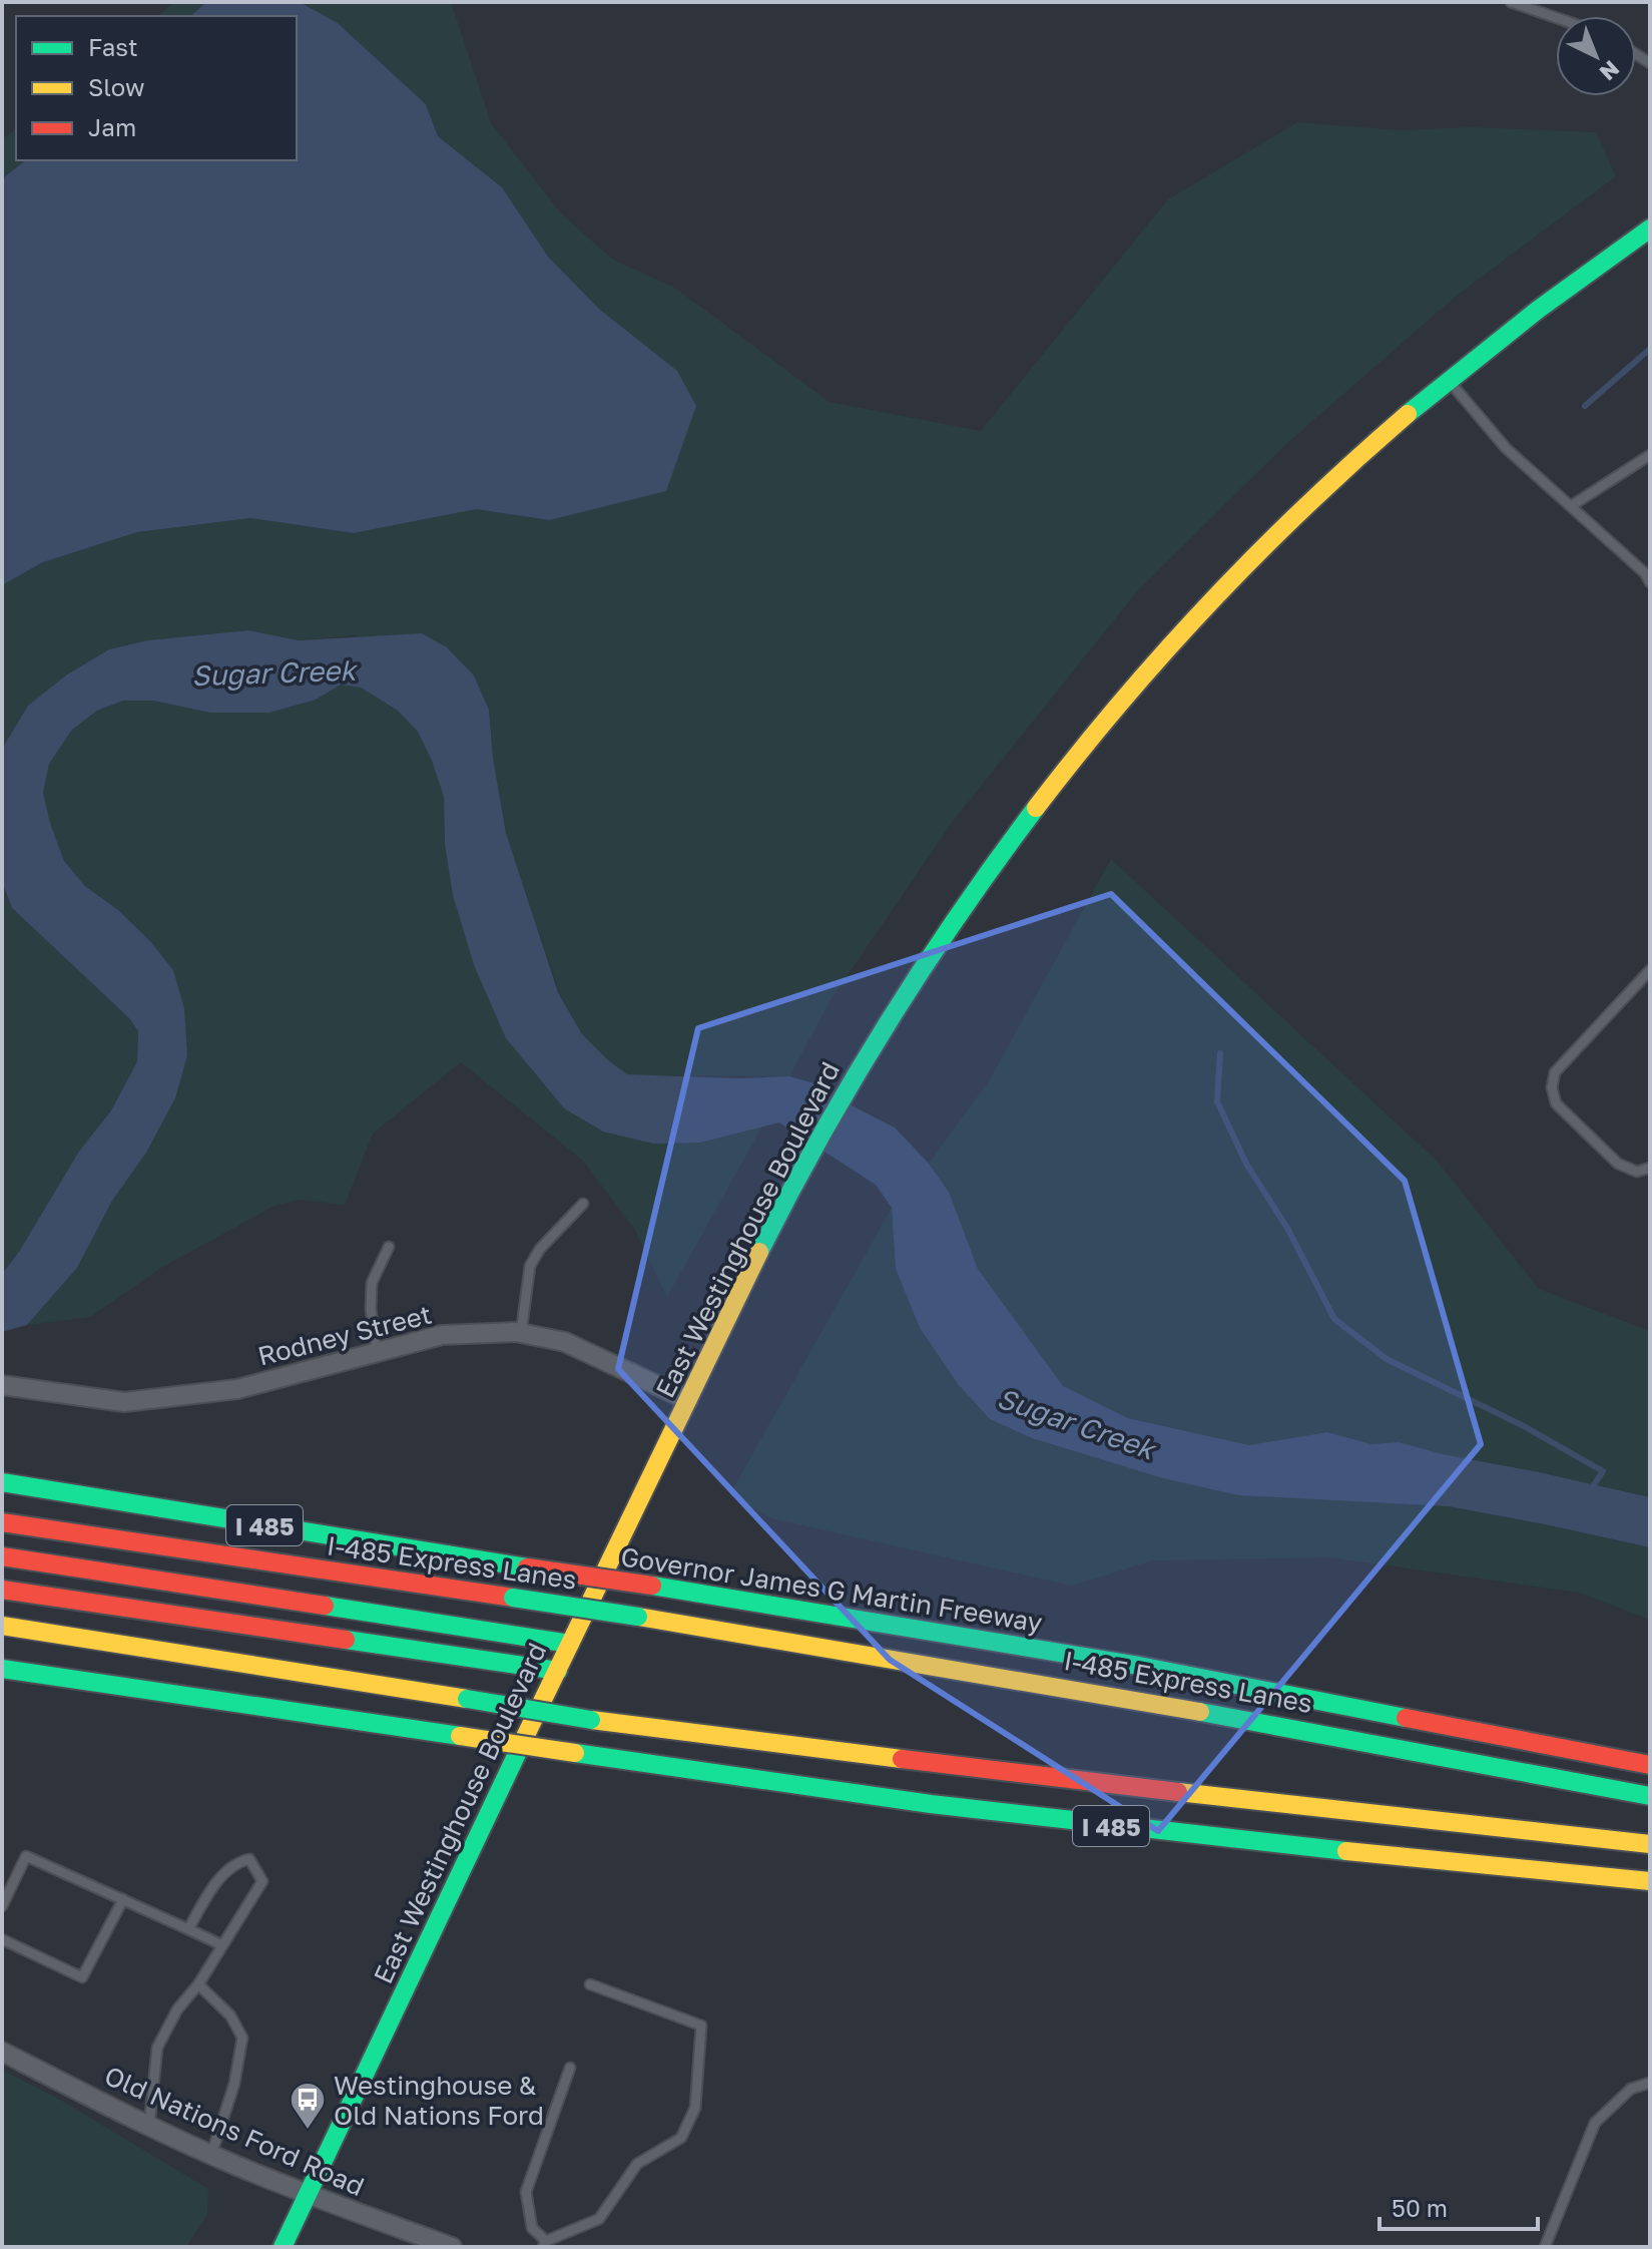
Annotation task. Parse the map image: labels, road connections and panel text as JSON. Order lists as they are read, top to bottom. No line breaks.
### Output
{"streets":{"main road":["East Westinghouse Boulevard","I 485","I-485 Express Lanes","Governor James G Martin Freeway"],"street":["Rodney Street","Old Nations Ford Road"]},"crossings":[["East Westinghouse Boulevard","Rodney Street"],["East Westinghouse Boulevard","Old Nations Ford Road"]],"water":["Sugar Creek"],"places":{"bus stop":["Westinghouse & Old Nations Ford"]},"legend":["Fast","Slow","Jam"],"scale_bar":"50 m","north":"bottom right"}
